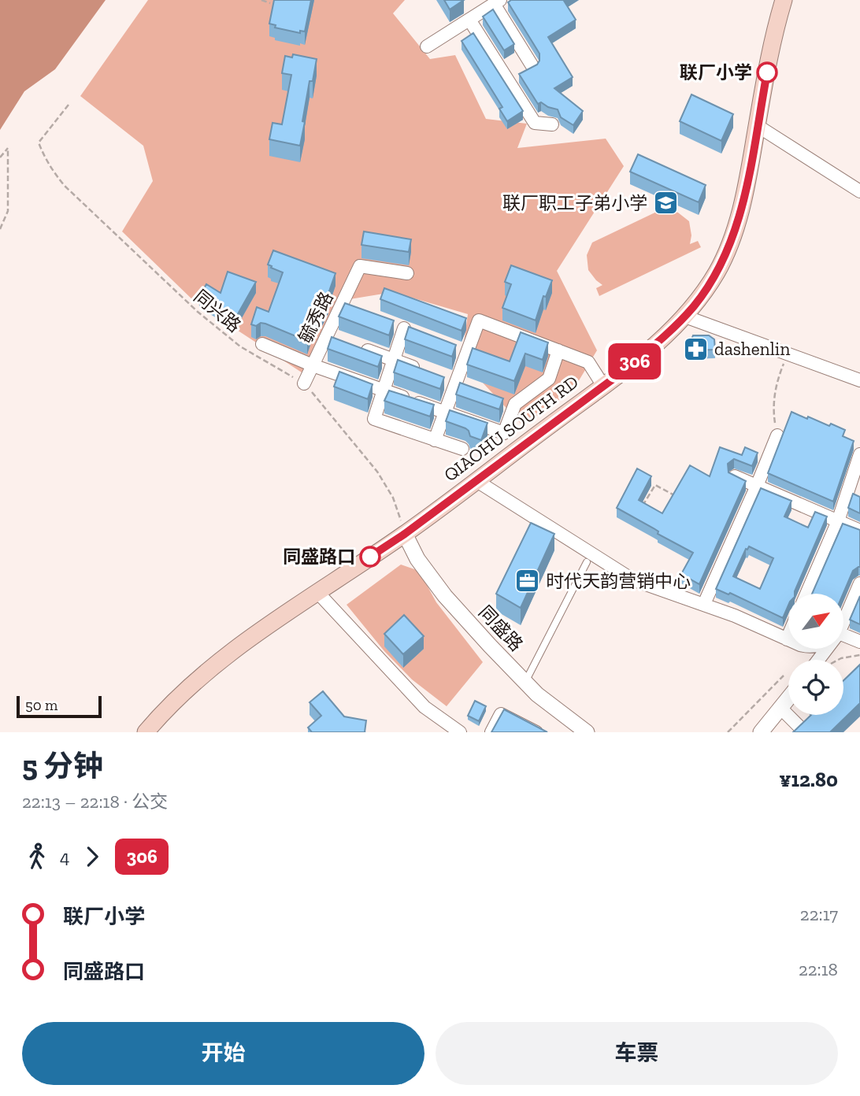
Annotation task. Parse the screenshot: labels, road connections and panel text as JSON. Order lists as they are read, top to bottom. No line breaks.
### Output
{"streets":{"main road":["QIAOHU SOUTH RD"],"street":["毓秀路","同盛路"],"path":["同兴路"]},"crossings":[["同兴路","毓秀路"],["同兴路","QIAOHU SOUTH RD"],["同兴路","同盛路"],["QIAOHU SOUTH RD","同盛路"]],"places":{"other":["联厂小学","同盛路口"],"school or university":["联厂职工子弟小学"],"pharmacy":["dashenlin"],"office":["时代天韵营销中心"]},"lines":["bus line 306"],"scale_bar":"50 m","north":"top right","page":{"on_map":"306","scale":"50 m","heading":["5 分钟","22:13 – 22:18 · 公交","¥12.80"],"legs":["4","306"],"list":[{"name":"联厂小学","value":"22:17"},{"name":"同盛路口","value":"22:18"}],"buttons":["开始","车票"]}}
